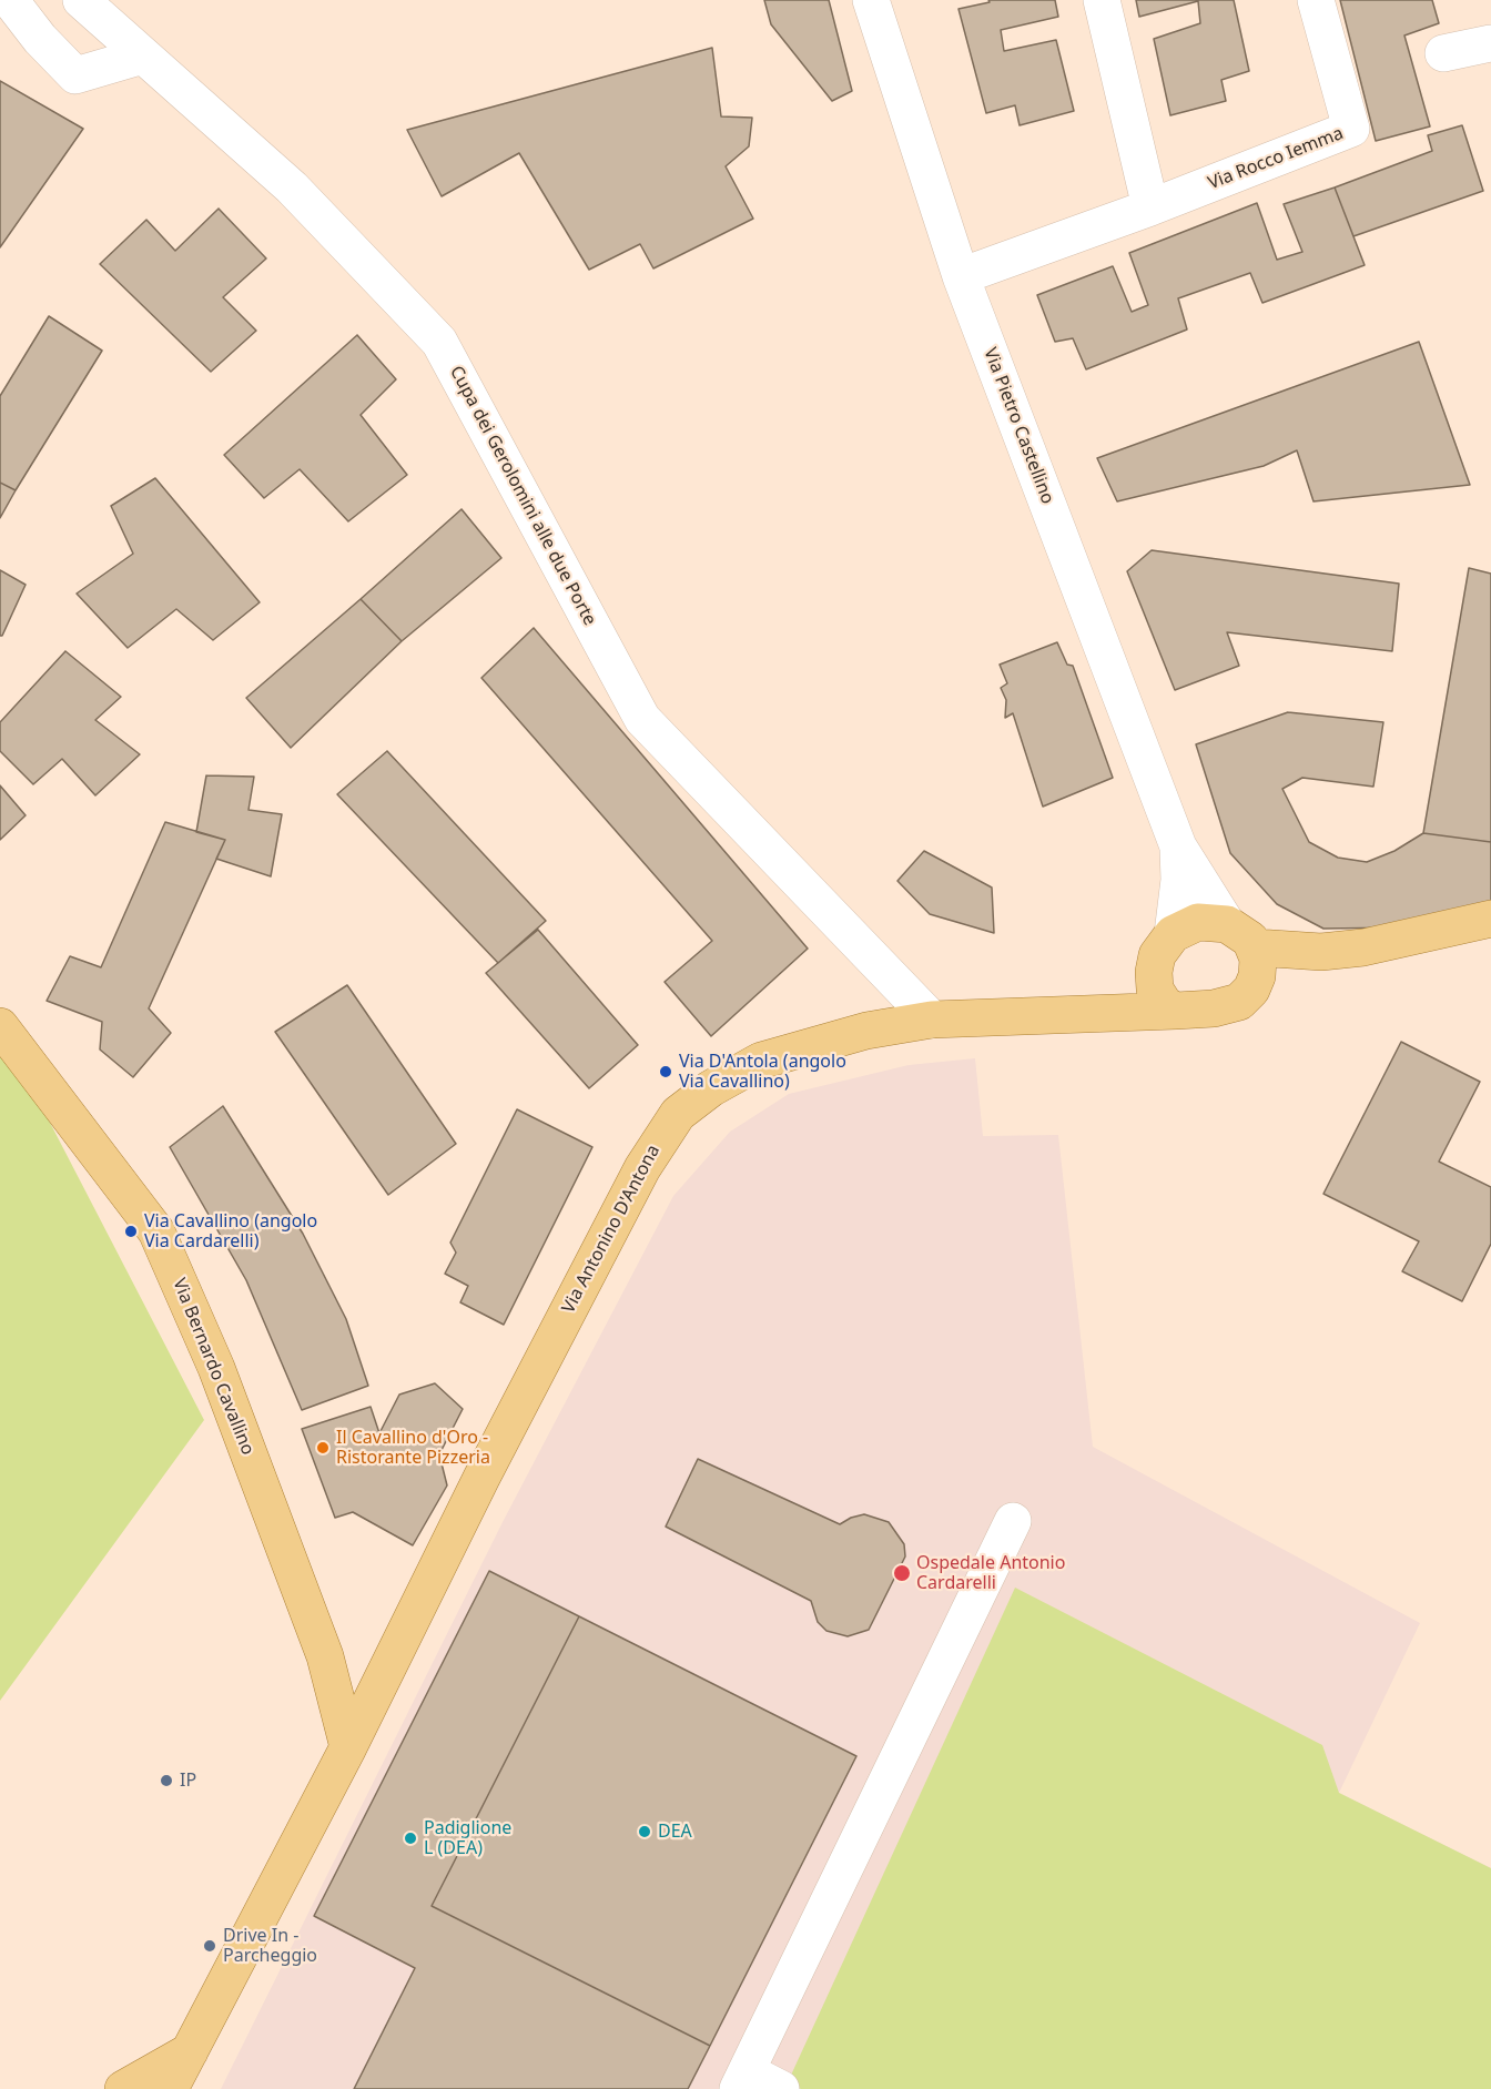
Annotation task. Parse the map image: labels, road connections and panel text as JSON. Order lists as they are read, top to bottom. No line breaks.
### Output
{"streets":{"main road":["Via Antonino D'Antona","Via Bernardo Cavallino"],"street":["Via Rocco Iemma","Via Pietro Castellino","Cupa dei Gerolomini alle due Porte"]},"crossings":[["Via Rocco Iemma","Via Pietro Castellino"],["Via Pietro Castellino","Via Antonino D'Antona"],["Cupa dei Gerolomini alle due Porte","Via Antonino D'Antona"],["Via Antonino D'Antona","Via Bernardo Cavallino"]],"places":["Via D'Antola (angolo Via Cavallino)","Via Cavallino (angolo Via Cardarelli)","Il Cavallino d'Oro - Ristorante Pizzeria","Ospedale Antonio Cardarelli","IP","DEA","Padiglione L (DEA)","Drive In - Parcheggio"]}
